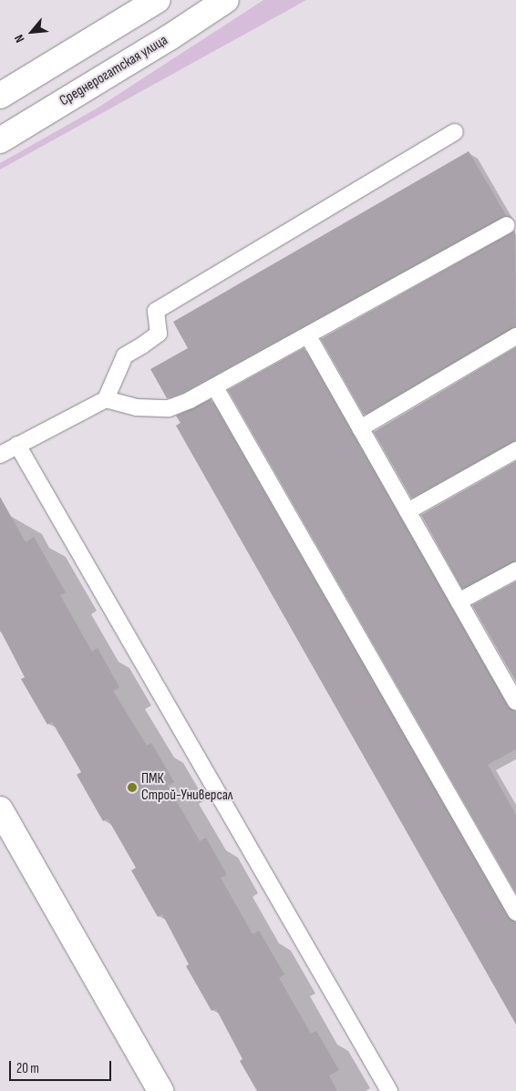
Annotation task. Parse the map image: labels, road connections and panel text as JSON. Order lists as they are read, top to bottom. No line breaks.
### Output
{"streets":{"street":["Среднерогатская улица"]},"places":["ПМК Строй-Универсал"],"scale_bar":"20 m","north":"bottom left"}
